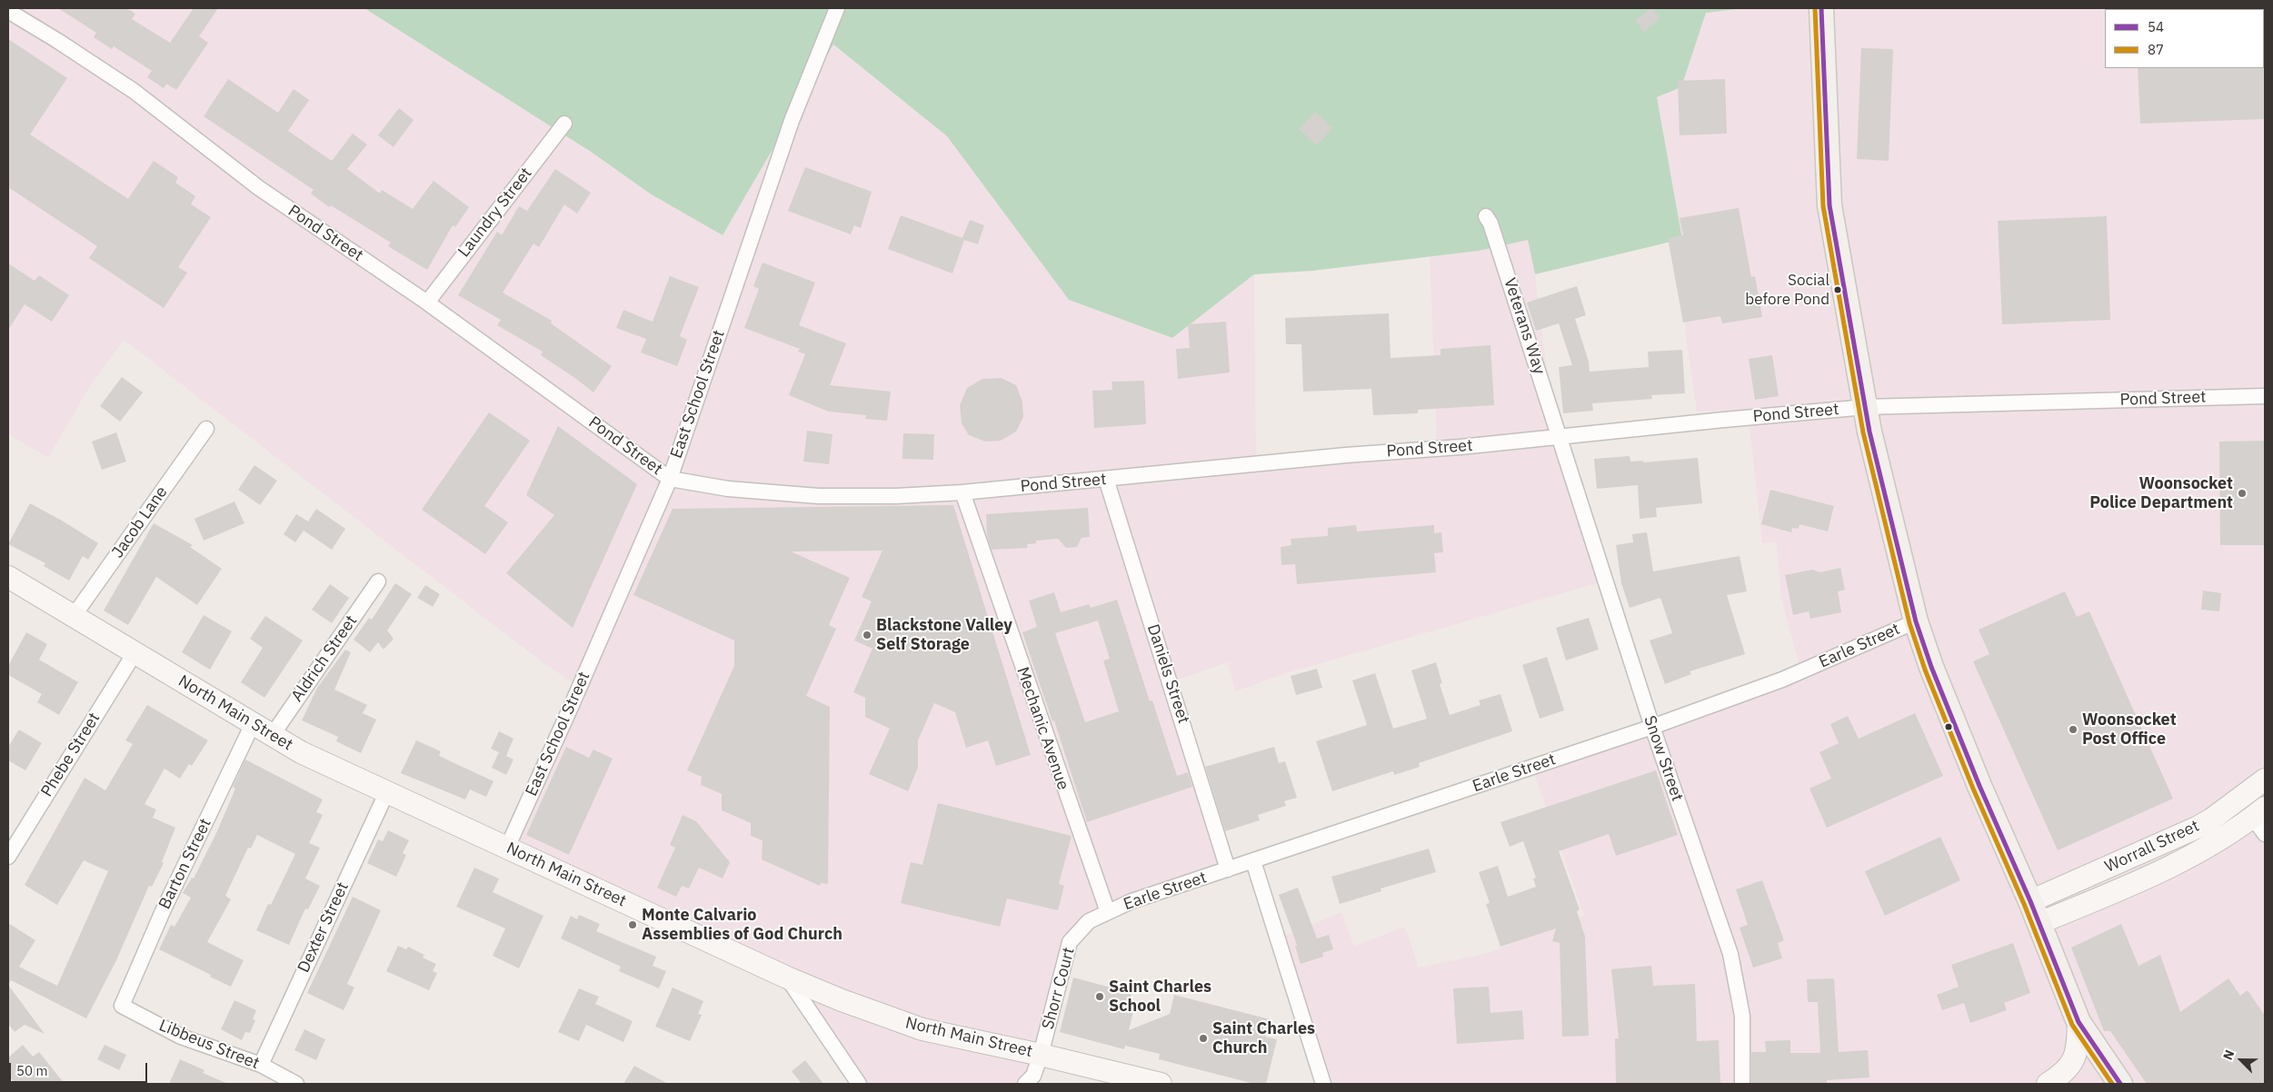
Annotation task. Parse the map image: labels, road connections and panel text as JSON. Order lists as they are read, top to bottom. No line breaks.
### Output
{"streets":{"street":["Laundry Street","Pond Street","Veterans Way","East School Street","Jacob Lane","Earle Street","Aldrich Street","Daniels Street","North Main Street","Mechanic Avenue","Phebe Street","Snow Street","Worrall Street","Barton Street","Dexter Street","Shorr Court","Libbeus Street"]},"crossings":[["Laundry Street","Pond Street"],["Pond Street","Veterans Way"],["Pond Street","East School Street"],["Pond Street","Daniels Street"],["Pond Street","Mechanic Avenue"],["Pond Street","Snow Street"],["Veterans Way","Snow Street"],["East School Street","North Main Street"],["Jacob Lane","North Main Street"],["Earle Street","Daniels Street"],["Earle Street","Mechanic Avenue"],["Earle Street","Snow Street"],["Earle Street","Shorr Court"],["Aldrich Street","North Main Street"],["North Main Street","Phebe Street"],["North Main Street","Barton Street"],["North Main Street","Dexter Street"],["North Main Street","Shorr Court"],["Mechanic Avenue","Shorr Court"],["Barton Street","Libbeus Street"],["Dexter Street","Libbeus Street"]],"places":["Social before Pond","Woonsocket Police Department","Blackstone Valley Self Storage","Woonsocket Post Office","Monte Calvario Assemblies of God Church","Saint Charles School","Saint Charles Church"],"lines":["transit line 54","transit line 87"],"legend":["54","87"],"scale_bar":"50 m","north":"top left"}
